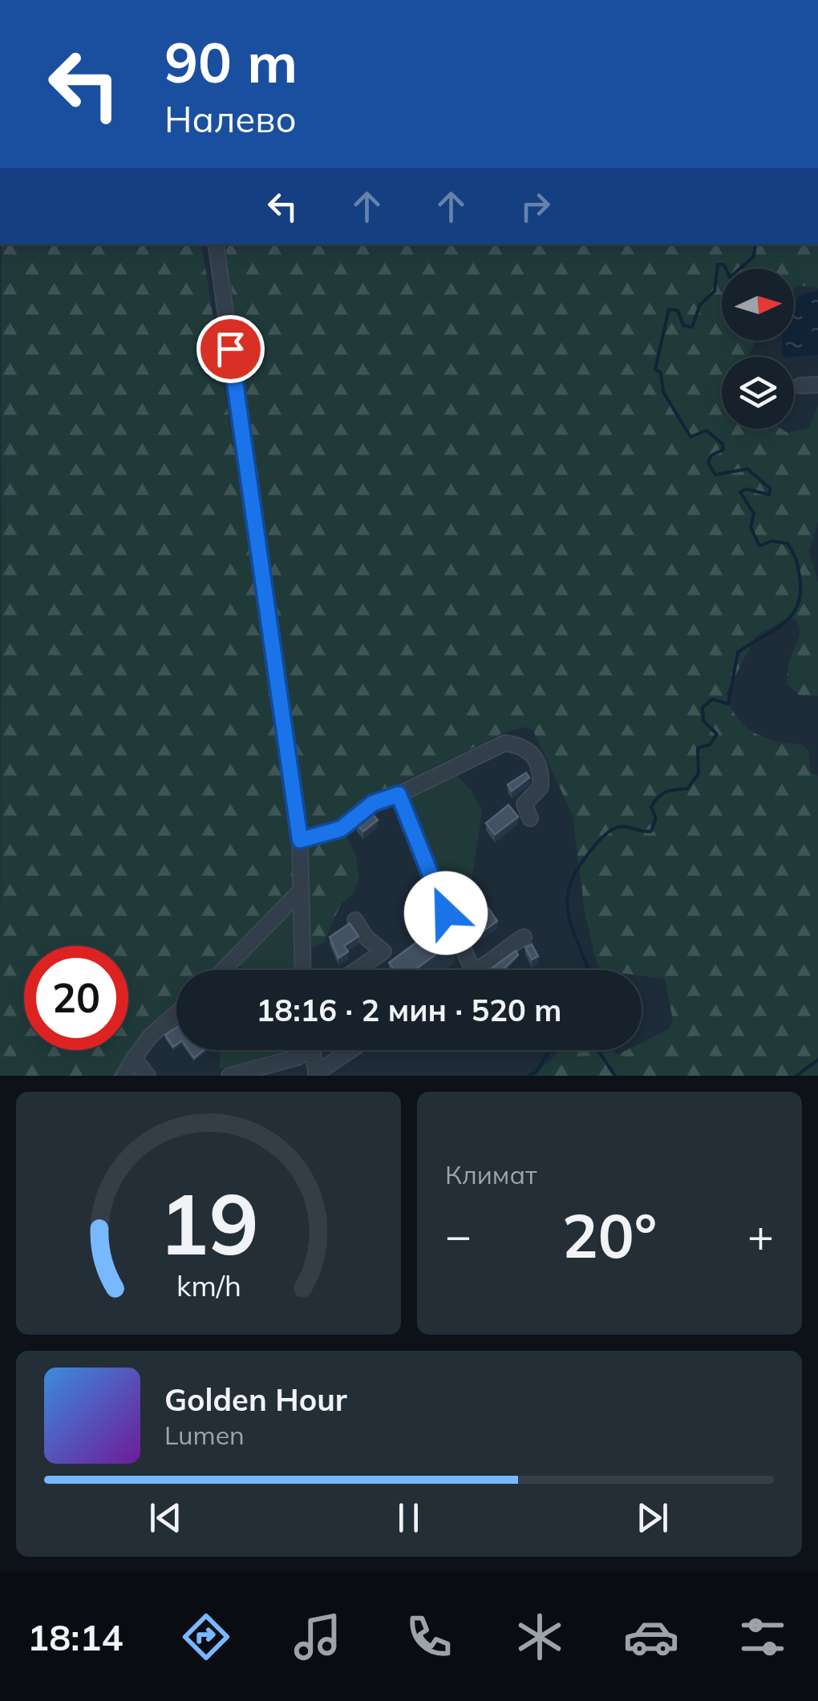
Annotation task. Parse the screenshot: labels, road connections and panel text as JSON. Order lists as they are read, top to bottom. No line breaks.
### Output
{"north":"right","page":{"turn":["90 m","Налево"],"limit":"20","trip":"18:16 · 2 мин · 520 m","tile":"Климат","heat":["−","20°","+"],"song":["Golden Hour","Lumen"],"tabs":"18:14","gauge":["19","km/h"]}}
